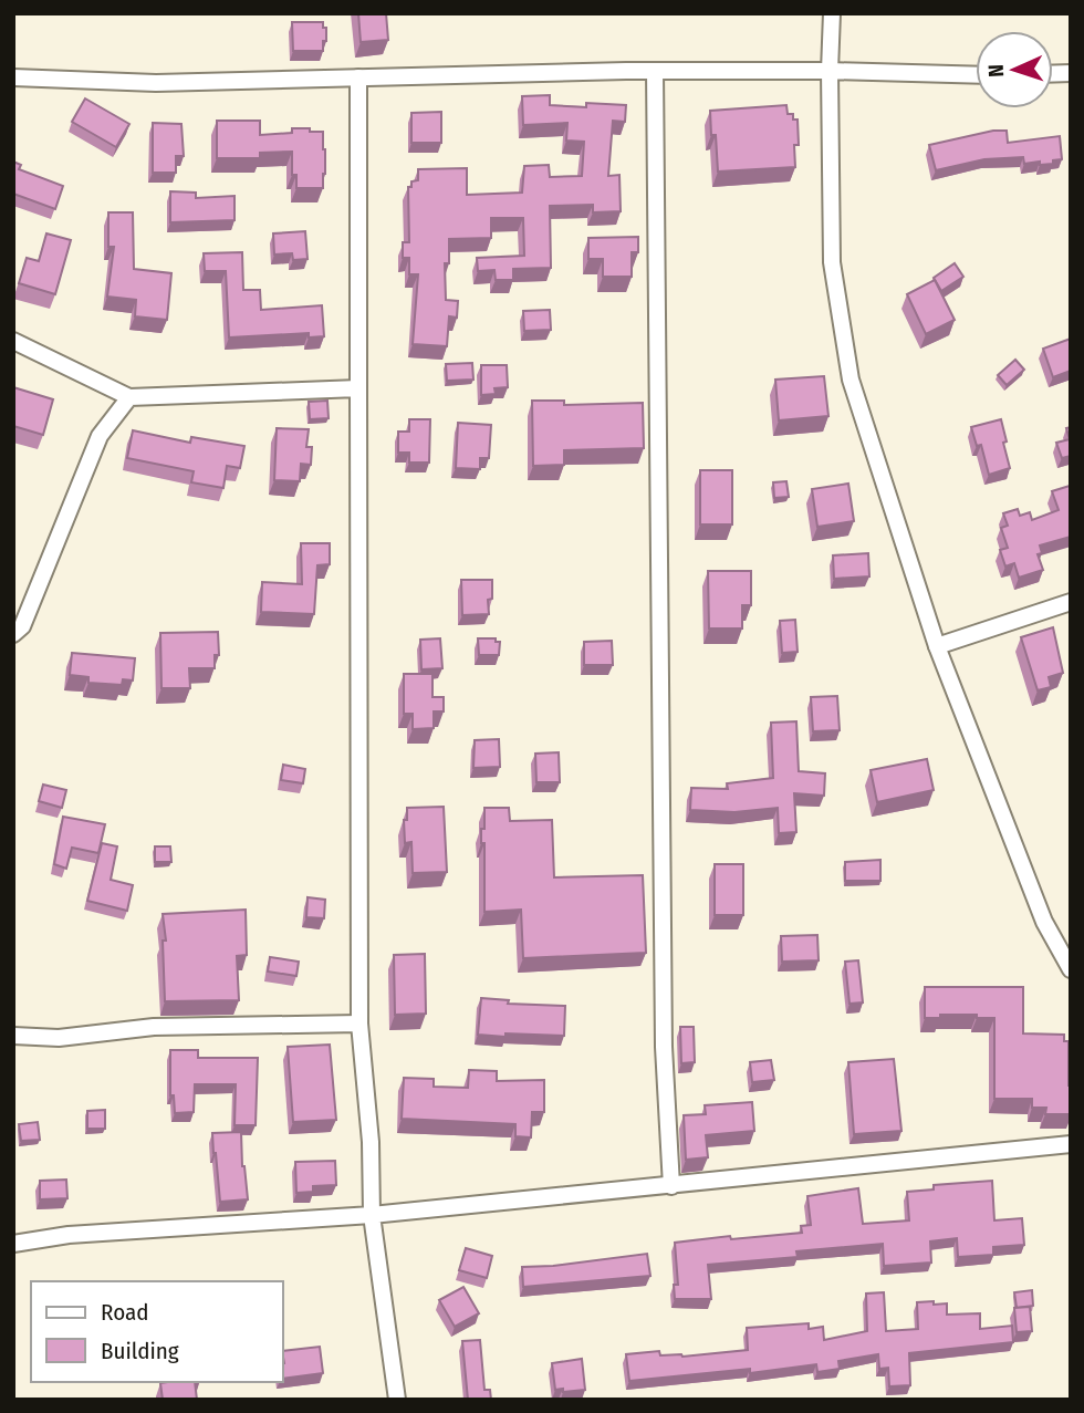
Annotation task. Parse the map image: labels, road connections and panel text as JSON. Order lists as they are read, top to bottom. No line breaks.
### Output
{"legend":["Road","Building"],"north":"left"}
